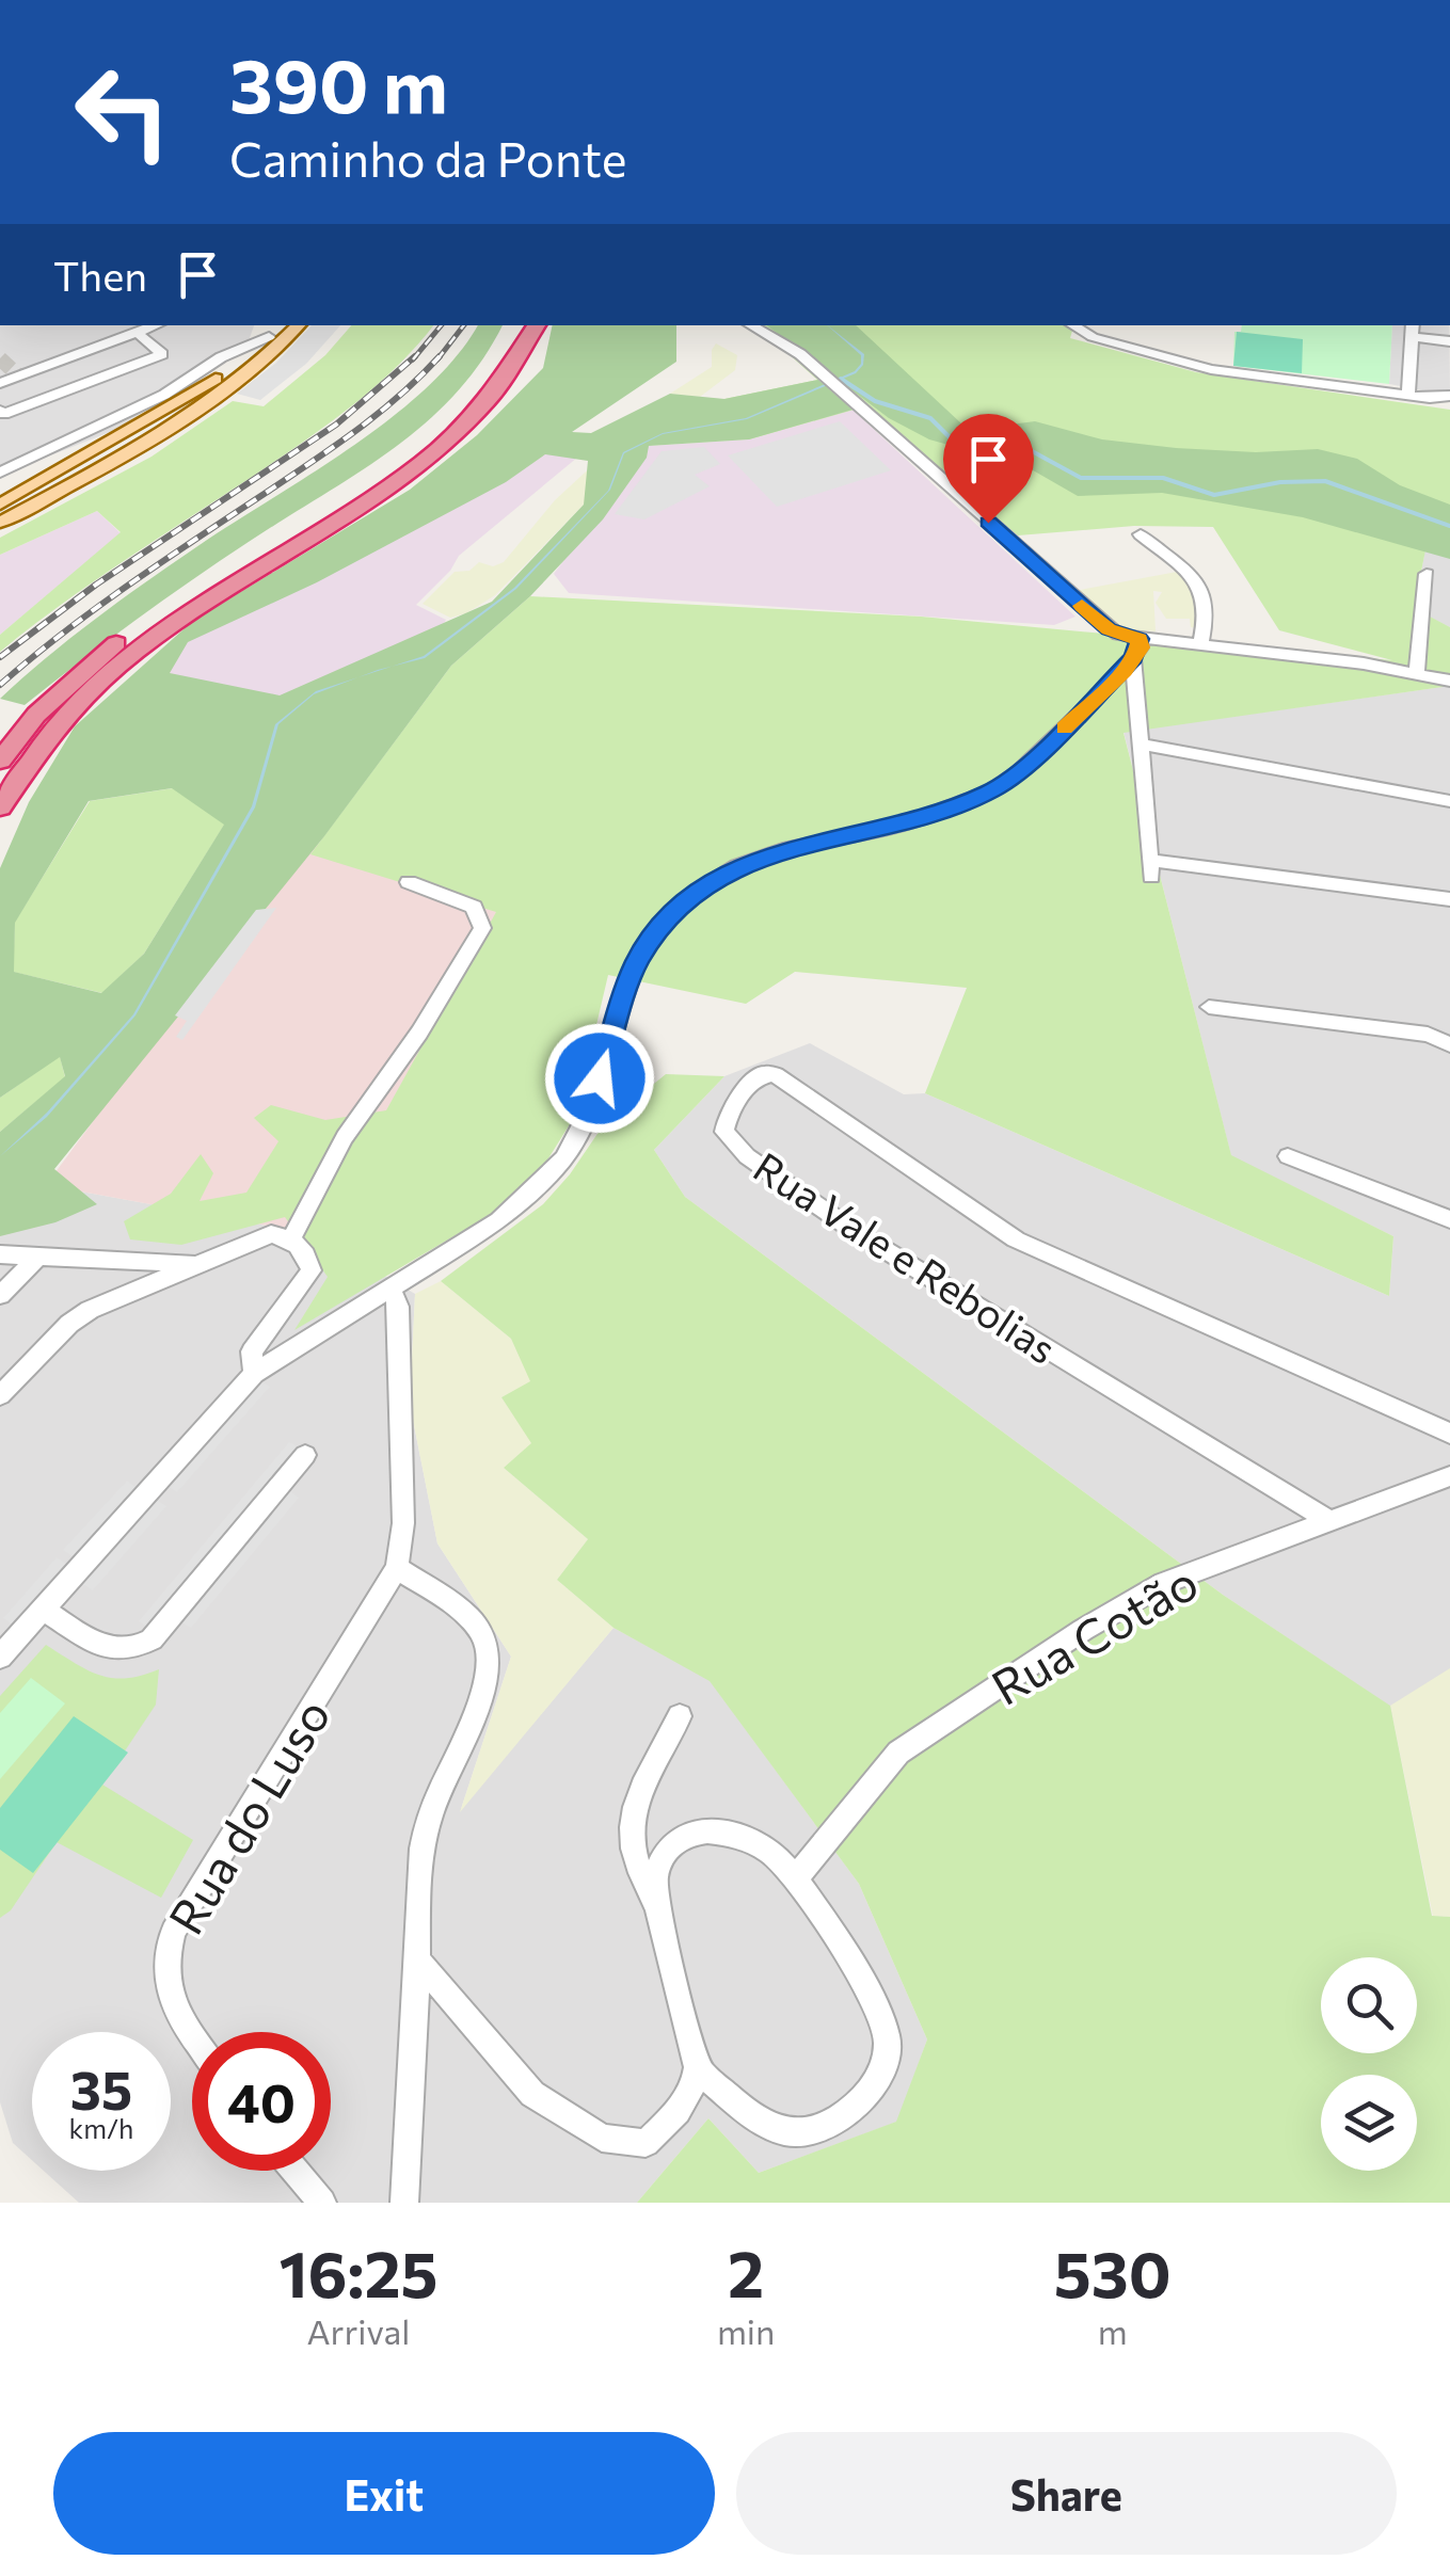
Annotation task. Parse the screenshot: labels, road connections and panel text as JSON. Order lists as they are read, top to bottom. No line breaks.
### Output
{"streets":{"street":["Rua Vale e Rebolias","Rua Cotão","Rua do Luso"]},"crossings":[["Rua Vale e Rebolias","Rua Cotão"]],"page":{"turn":["390 m","Caminho da Ponte"],"then":"Then","speed":"35 km/h","limit":"40","eta":["16:25","Arrival","2","min","530","m"],"buttons":["Exit","Share"]}}
